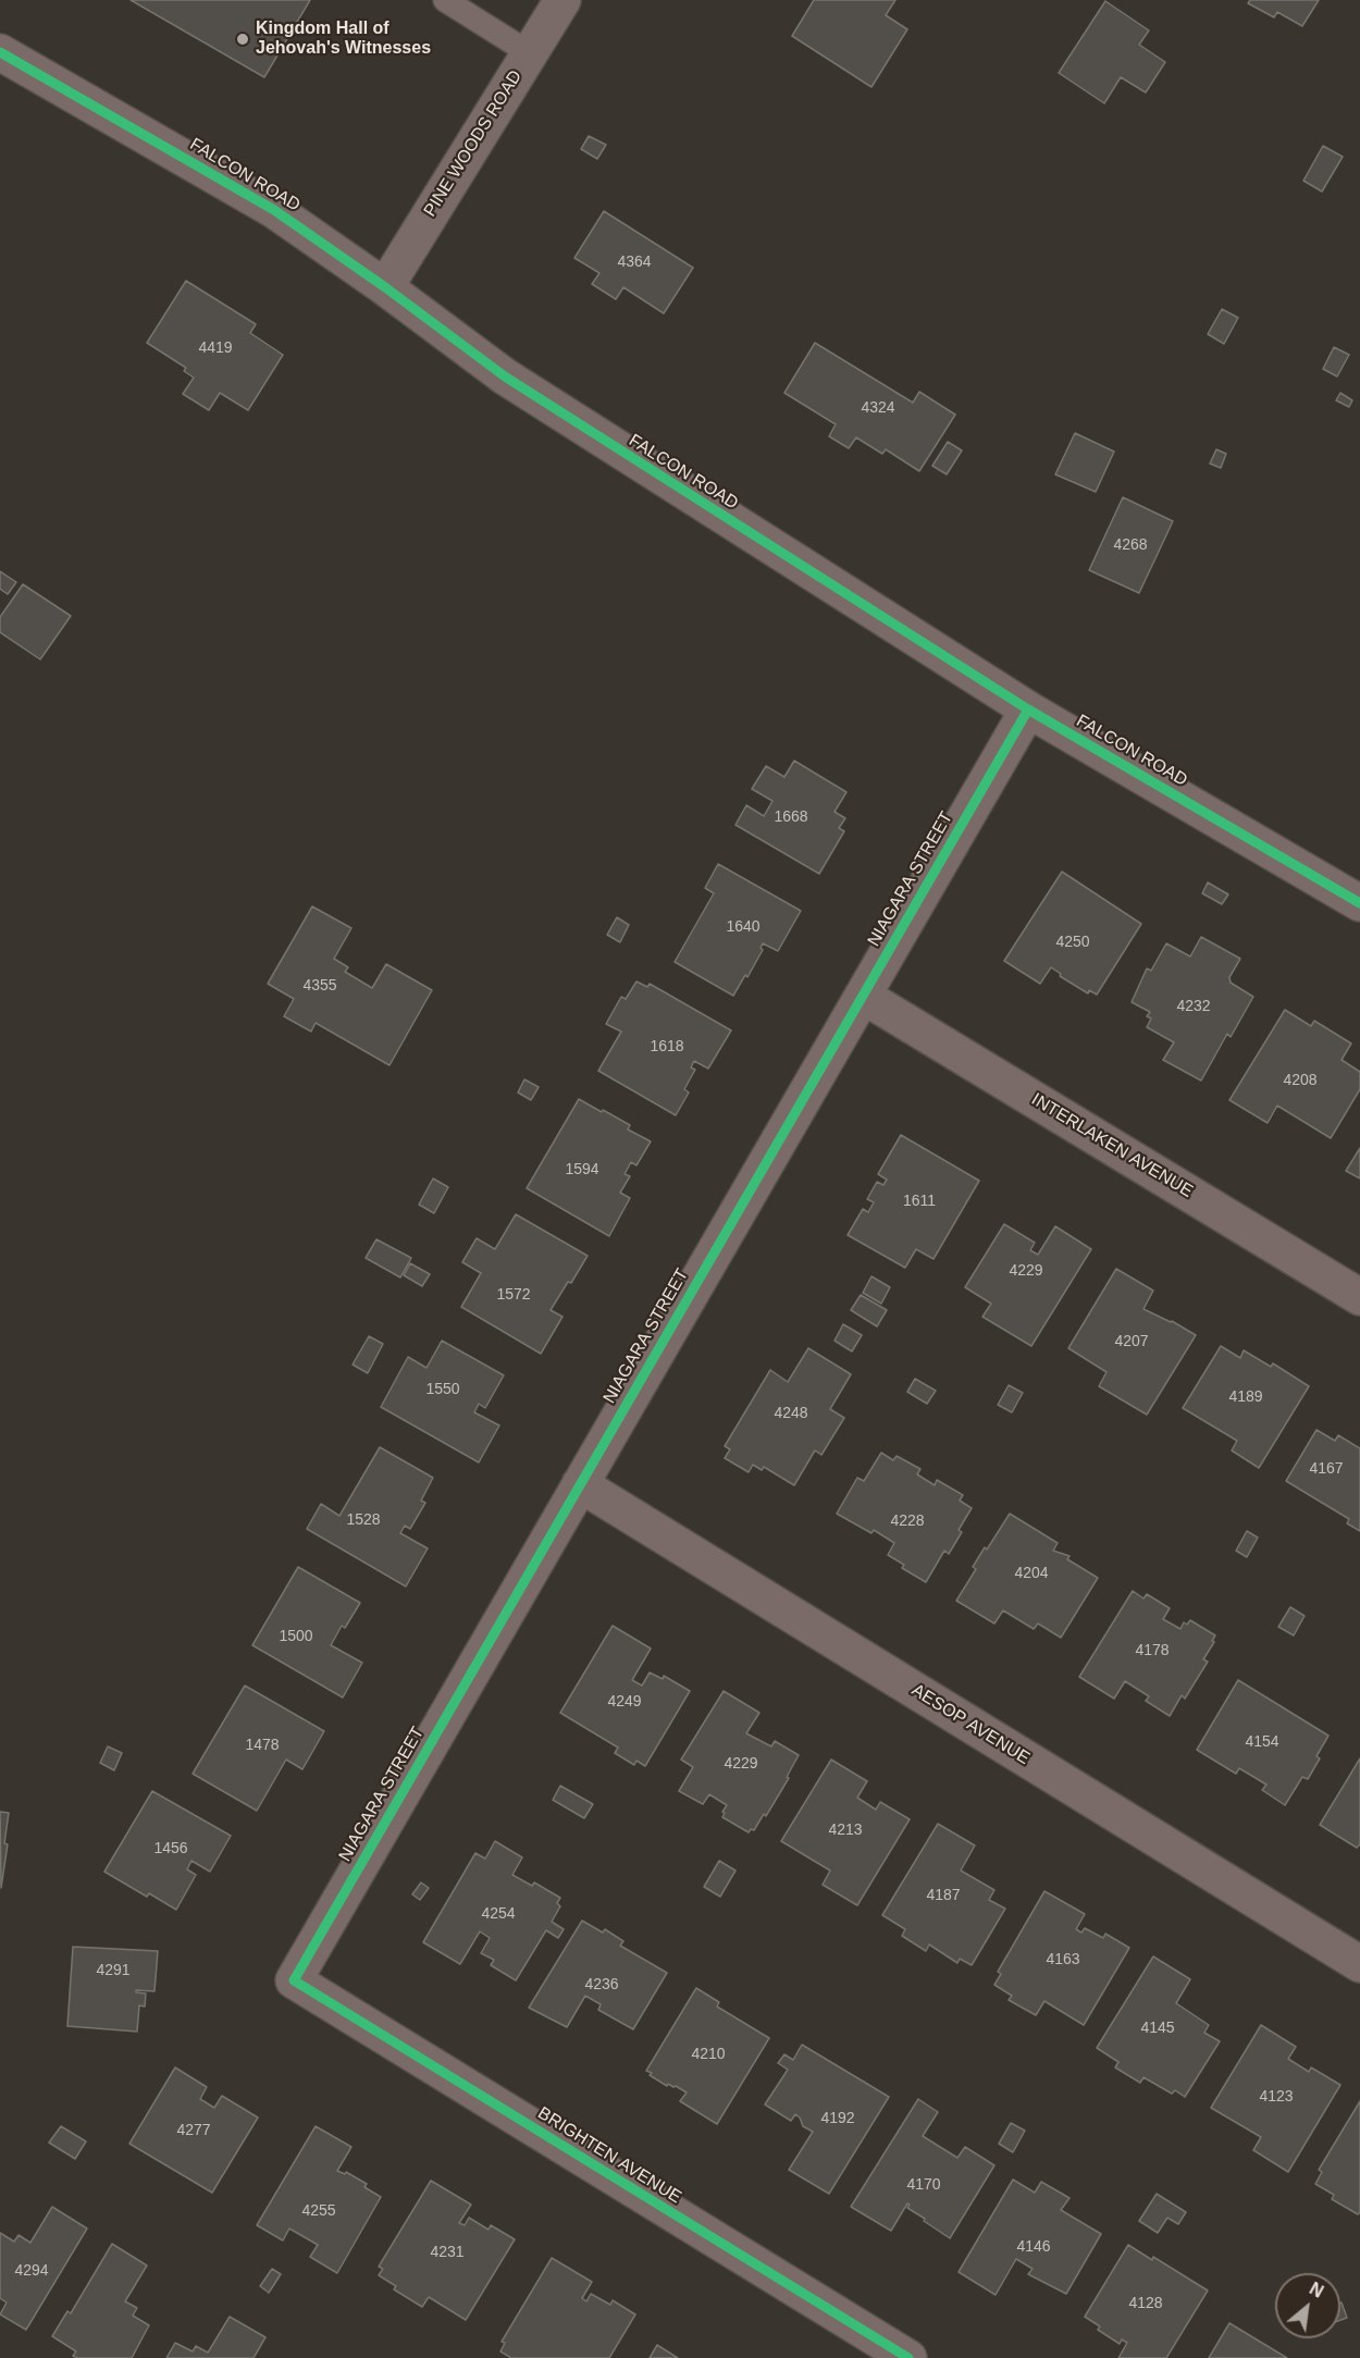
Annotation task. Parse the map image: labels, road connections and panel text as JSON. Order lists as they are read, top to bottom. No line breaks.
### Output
{"streets":{"street":["PINE WOODS ROAD","FALCON ROAD","NIAGARA STREET","INTERLAKEN AVENUE","AESOP AVENUE","BRIGHTEN AVENUE"]},"crossings":[["PINE WOODS ROAD","FALCON ROAD"],["FALCON ROAD","NIAGARA STREET"],["NIAGARA STREET","INTERLAKEN AVENUE"],["NIAGARA STREET","AESOP AVENUE"],["NIAGARA STREET","BRIGHTEN AVENUE"]],"places":["Kingdom Hall of Jehovah's Witnesses"],"house_numbers":["4364","4419","4324","4268","1668","1640","4250","4355","4232","1618","4208","1594","1611","4229","1572","4207","1550","4189","4248","4167","1528","4228","4204","1500","4178","4249","4154","1478","4229","4213","1456","4187","4254","4163","4291","4236","4145","4210","4123","4192","4277","4170","4255","4146","4231","4294","4128"],"north":"top right"}
